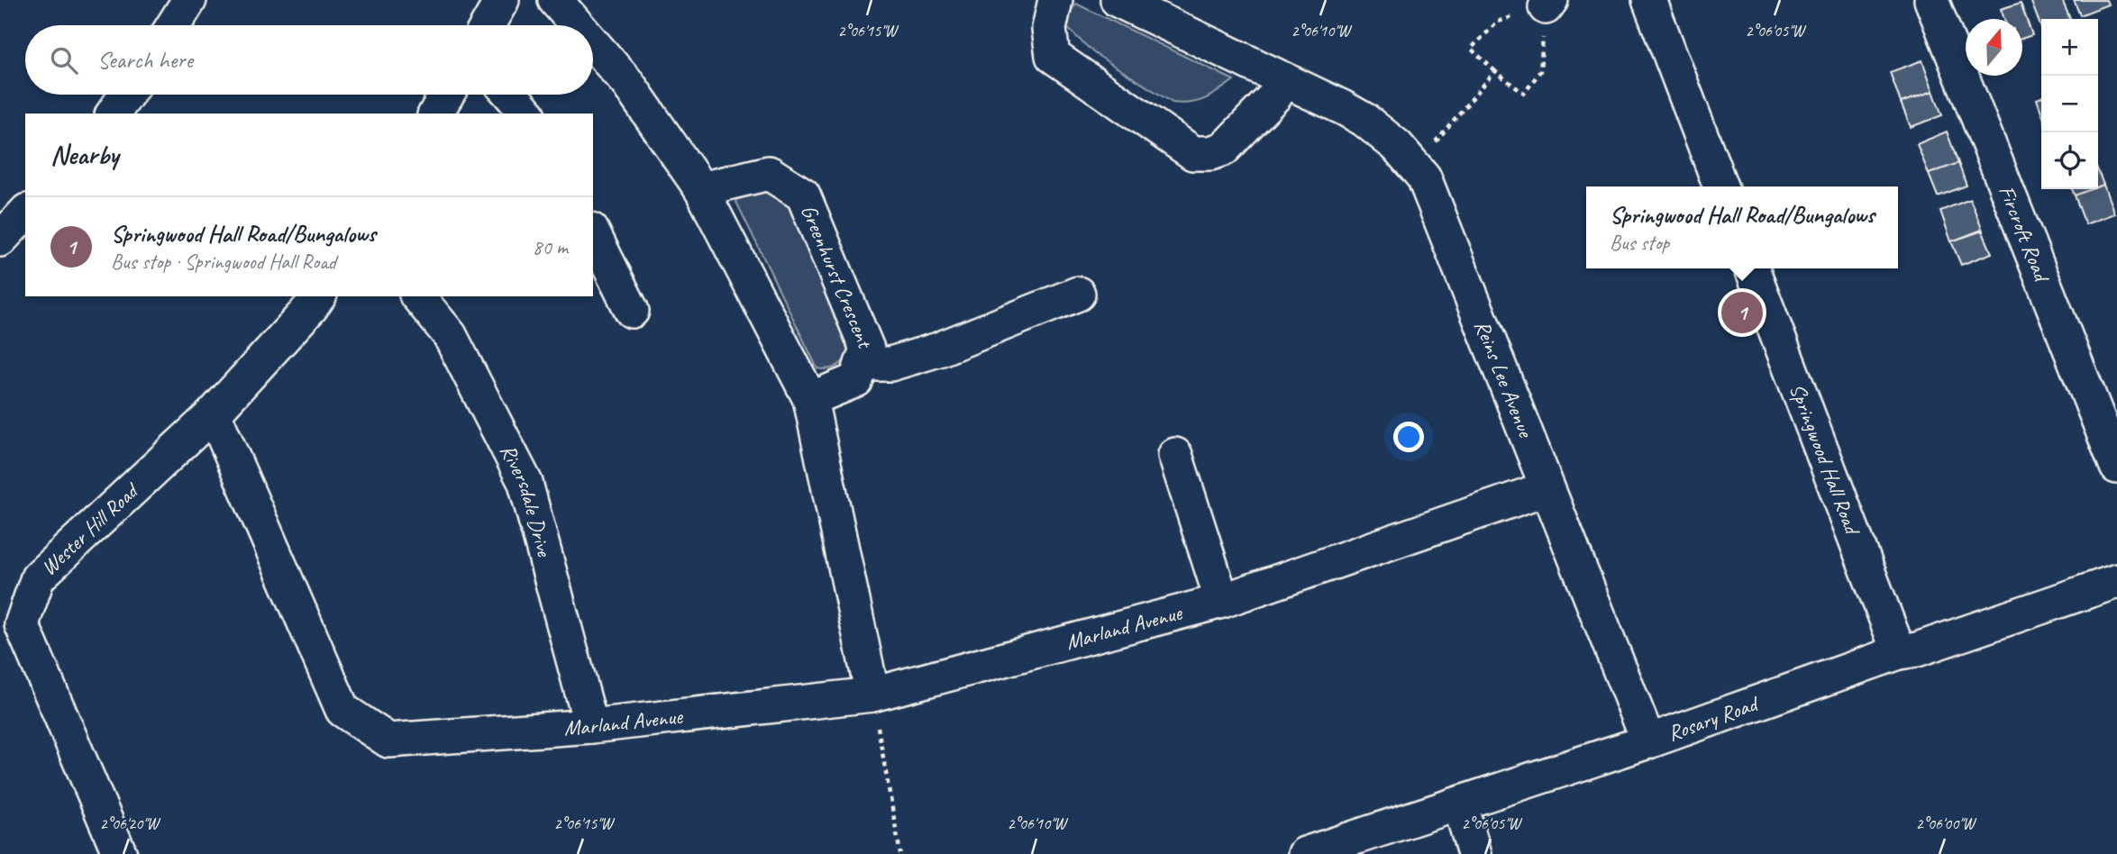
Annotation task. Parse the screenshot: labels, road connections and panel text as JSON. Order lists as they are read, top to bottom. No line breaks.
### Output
{"streets":{"street":["Fircroft Road","Greenhurst Crescent","Reins Lee Avenue","Springwood Hall Road","Riversdale Drive","Wester Hill Road","Marland Avenue","Rosary Road"]},"crossings":[["Reins Lee Avenue","Marland Avenue"],["Reins Lee Avenue","Rosary Road"],["Springwood Hall Road","Rosary Road"],["Riversdale Drive","Marland Avenue"],["Wester Hill Road","Marland Avenue"]],"north":"top","page":{"map_buttons":["+","−"],"search":"Search here","heading":"Nearby","popup":["Springwood Hall Road/Bungalows","Bus stop"],"list":[{"mark":"1","name":"Springwood Hall Road/Bungalows","note":"Bus stop · Springwood Hall Road","value":"80 m"}],"pins":"1"},"coordinates":["2°06'15\"W","2°06'10\"W","2°06'05\"W","2°06'20\"W","2°06'00\"W"]}
